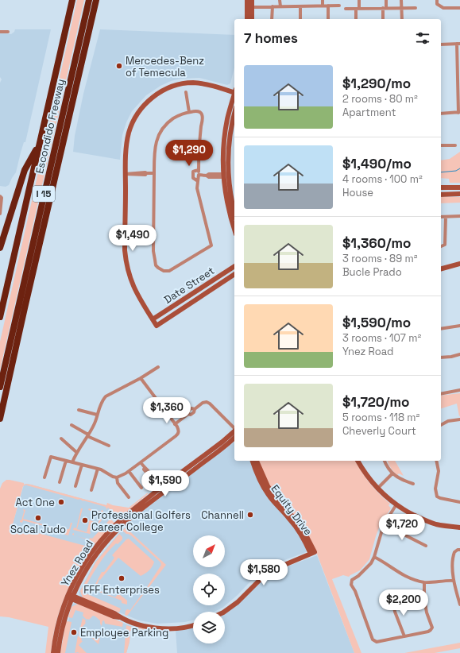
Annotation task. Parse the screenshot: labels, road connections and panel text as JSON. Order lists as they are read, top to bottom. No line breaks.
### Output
{"streets":{"highway":["Escondido Freeway","I 15"],"main road":["Date Street","Equity Drive","Ynez Road"]},"places":["Mercedes-Benz of Temecula","Act One","Channell","SoCal Judo","Professional Golfers Career College","FFF Enterprises","Employee Parking"],"north":"top right","page":{"heading":"7 homes","list":[{"name":"$1,290/mo","note":"2 rooms · 80 m² · Apartment"},{"name":"$1,490/mo","note":"4 rooms · 100 m² · House"},{"name":"$1,360/mo","note":"3 rooms · 89 m² · Bucle Prado"},{"name":"$1,590/mo","note":"3 rooms · 107 m² · Ynez Road"},{"name":"$1,720/mo","note":"5 rooms · 118 m² · Cheverly Court"}],"price":["$1,290","$1,490","$1,360","$1,590","$1,720","$1,580","$2,200"]}}
